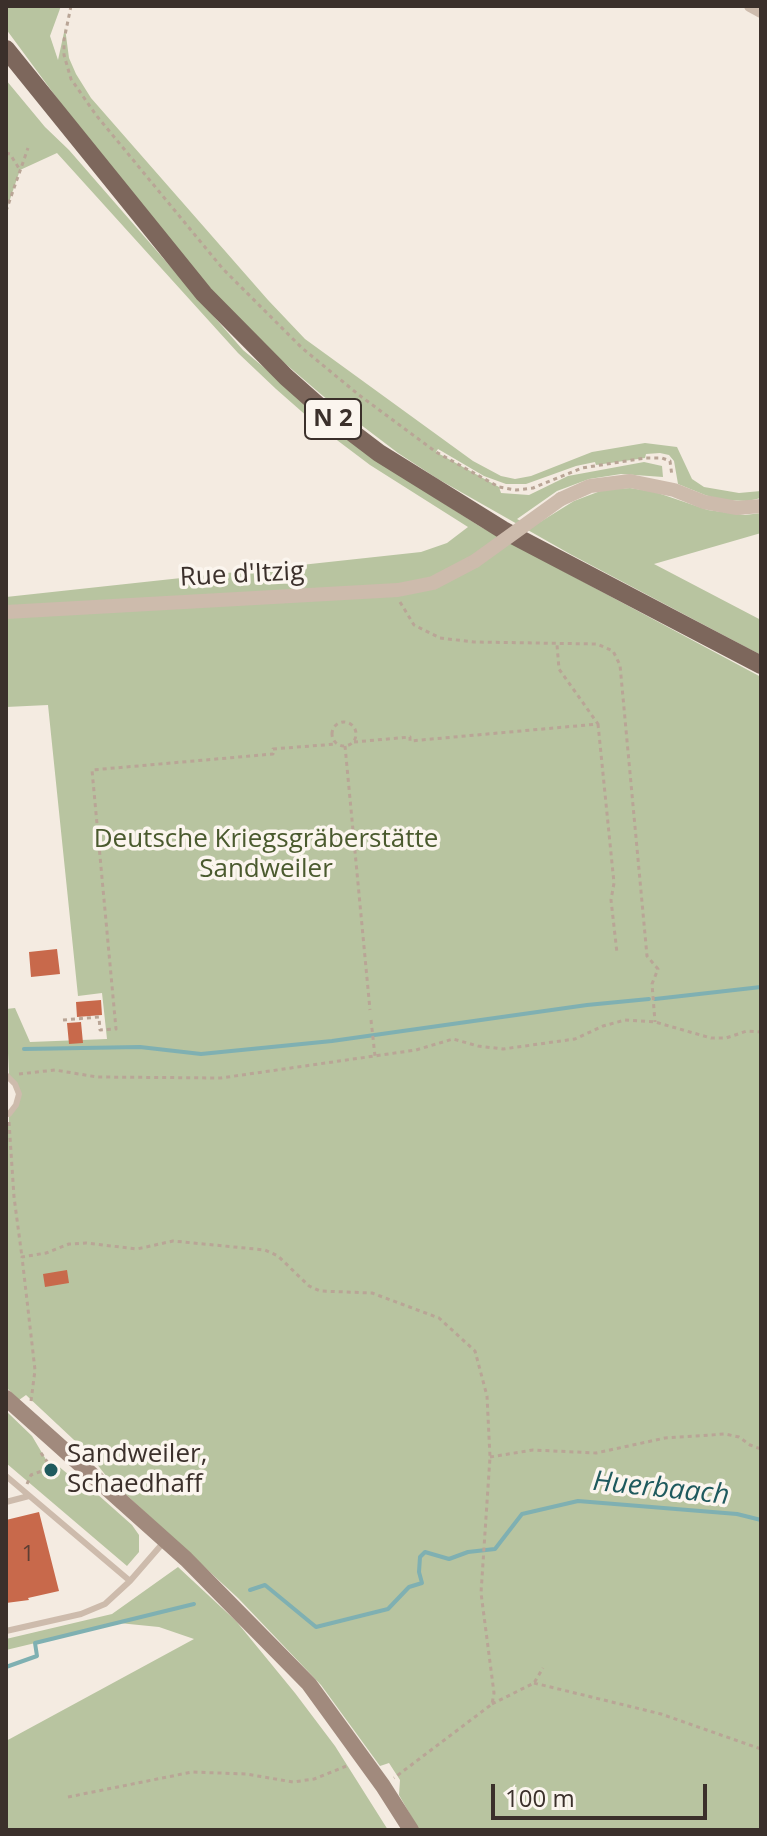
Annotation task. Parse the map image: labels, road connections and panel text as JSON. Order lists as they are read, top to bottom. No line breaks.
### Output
{"streets":{"main road":["N 2"],"street":["Rue d'Itzig"]},"water":["Huerbaach"],"parks":["Deutsche Kriegsgräberstätte Sandweiler"],"places":["Sandweiler, Schaedhaff"],"house_numbers":["1"],"scale_bar":"100 m"}
